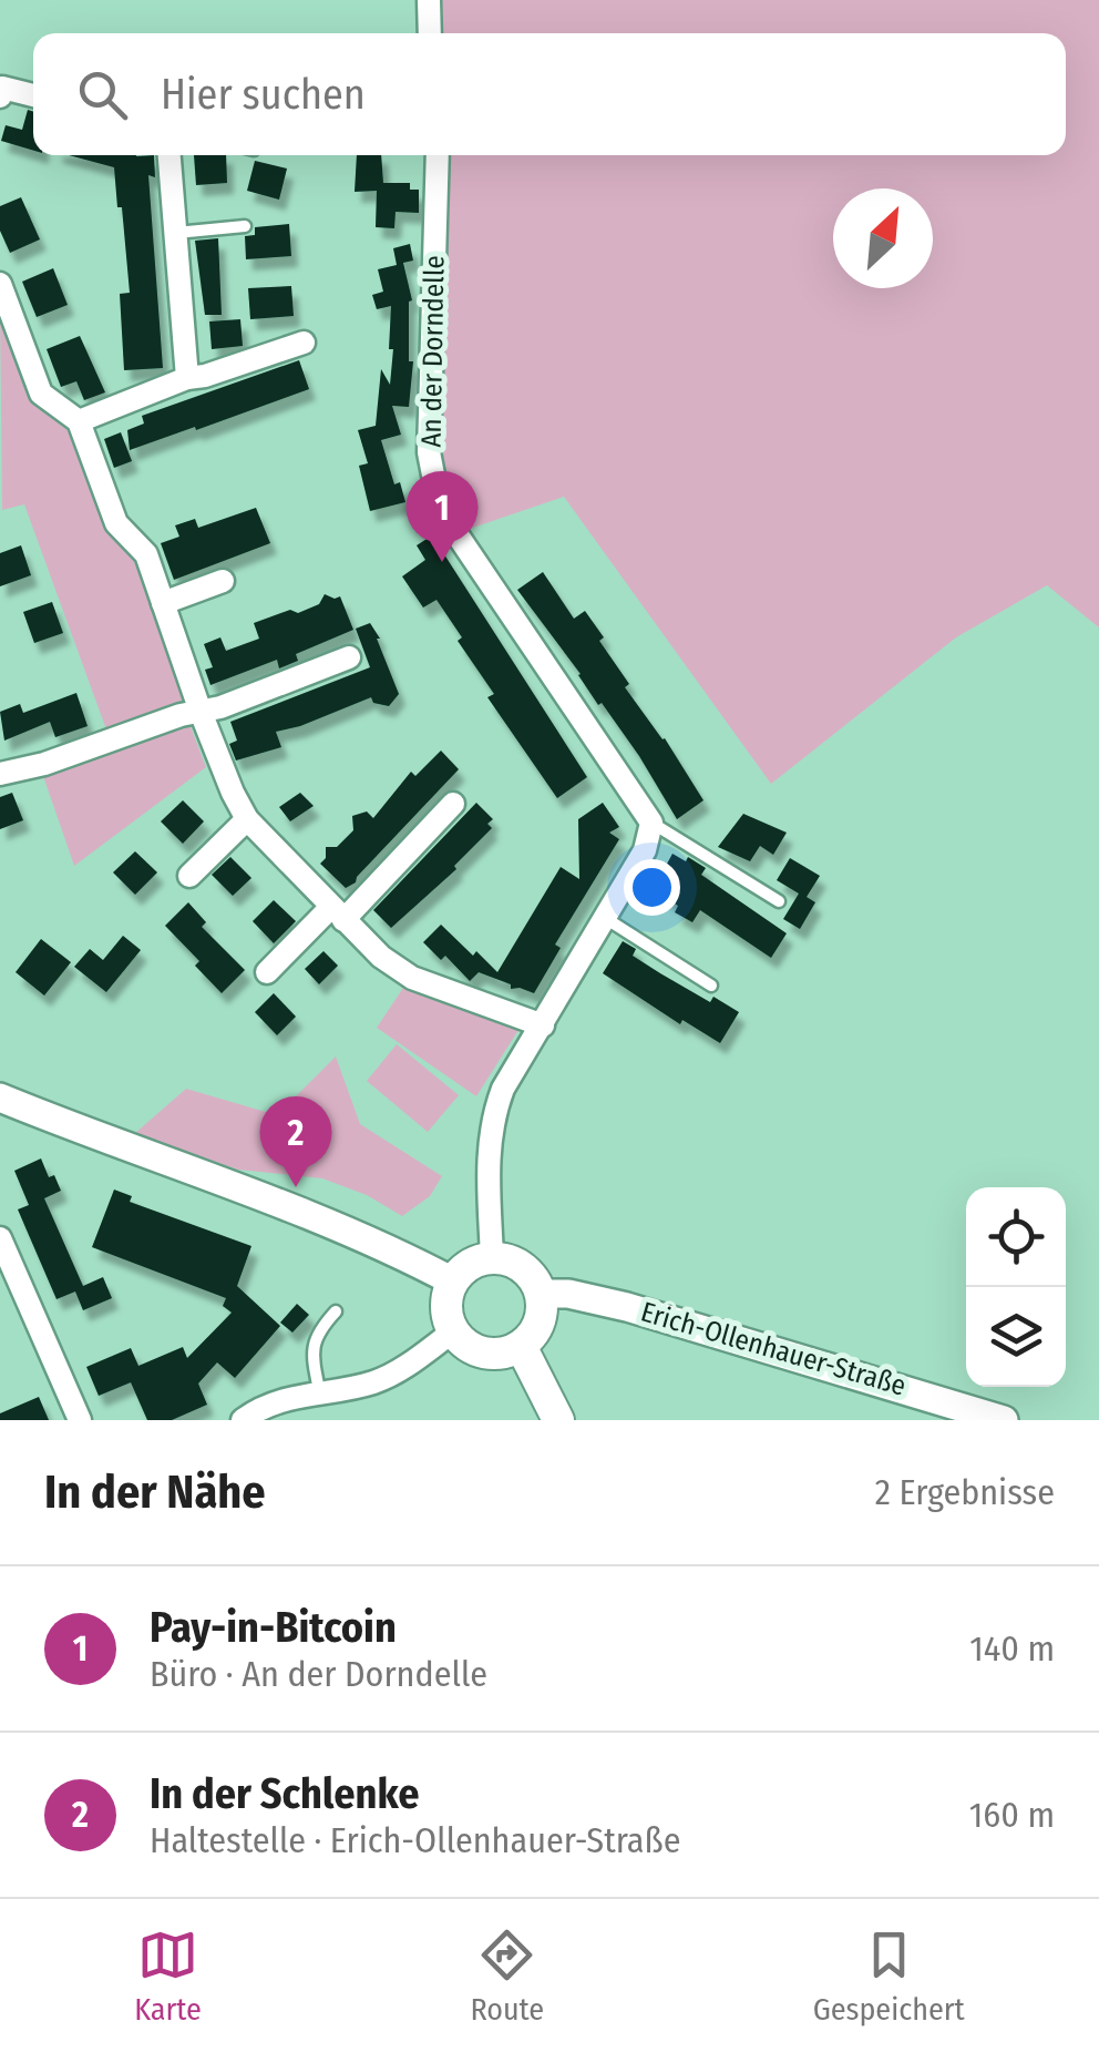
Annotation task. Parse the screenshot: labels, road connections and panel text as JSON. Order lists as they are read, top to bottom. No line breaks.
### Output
{"streets":{"street":["An der Dorndelle","Erich-Ollenhauer-Straße"]},"north":"top right","page":{"search":"Hier suchen","pins":["1","2"],"heading":["In der Nähe","2 Ergebnisse"],"list":[{"mark":"1","name":"Pay-in-Bitcoin","note":"Büro · An der Dorndelle","value":"140 m"},{"mark":"2","name":"In der Schlenke","note":"Haltestelle · Erich-Ollenhauer-Straße","value":"160 m"}],"nav":["Karte","Route","Gespeichert"]}}
